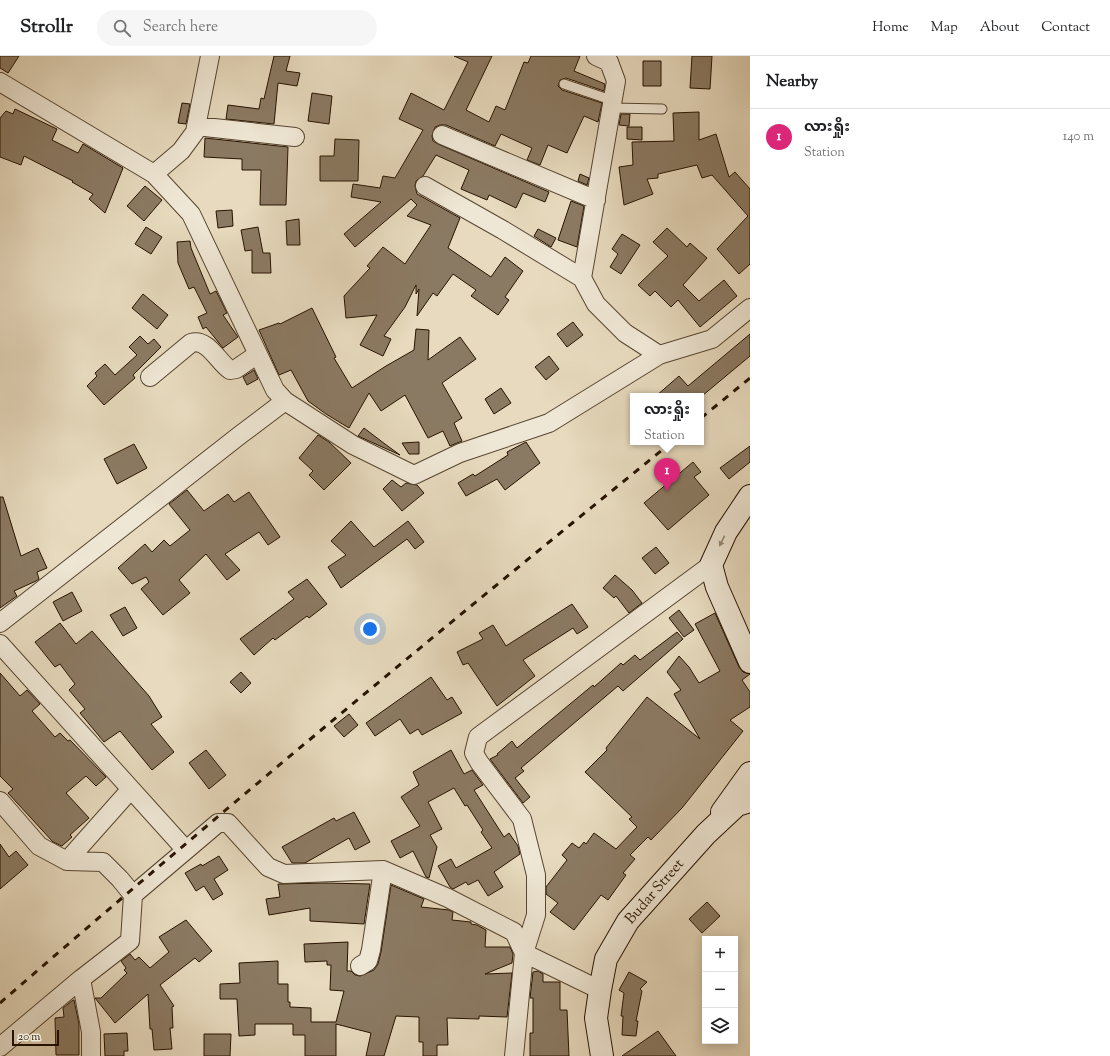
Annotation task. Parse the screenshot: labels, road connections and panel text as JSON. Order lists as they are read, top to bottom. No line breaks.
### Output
{"streets":{"main road":["Budar Street"]},"scale_bar":"20 m","page":{"header":"Strollr","search":"Search here","nav":["Home","Map","About","Contact"],"heading":"Nearby","list":[{"mark":"1","name":"လားရှိုး","note":"Station","value":"140 m"}],"popup":["လားရှိုး","Station"],"pins":"1","map_buttons":["+","−"],"scale":"20 m"}}
